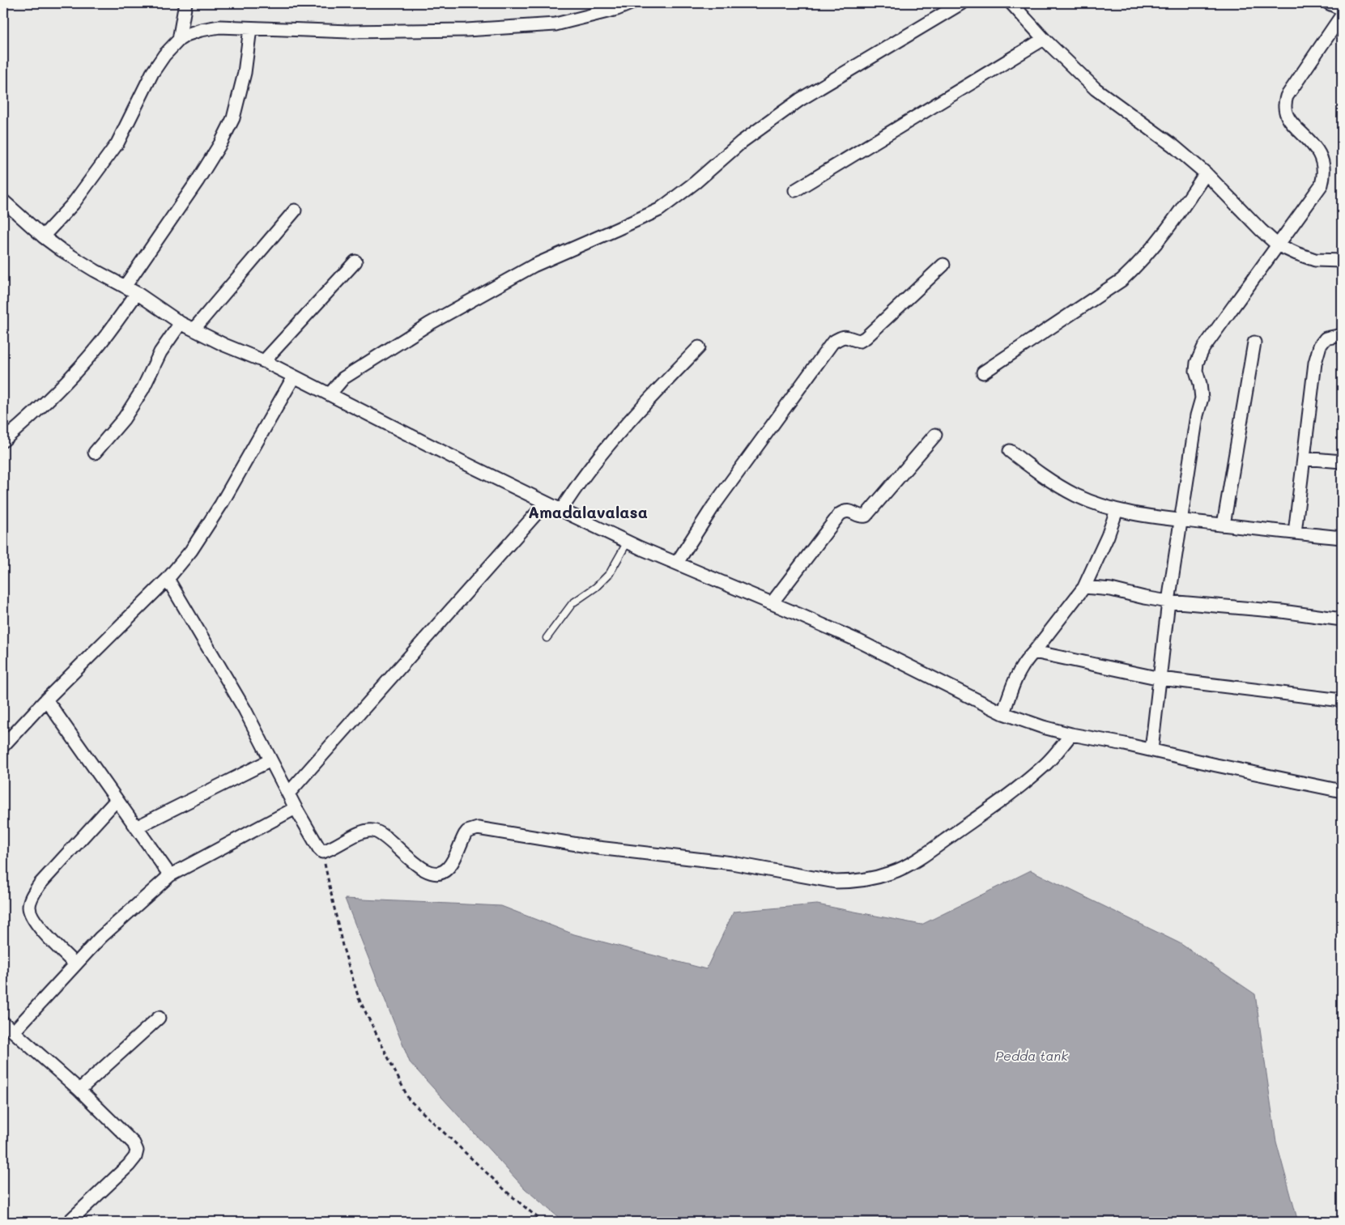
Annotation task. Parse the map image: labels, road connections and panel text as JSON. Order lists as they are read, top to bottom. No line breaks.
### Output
{"districts":["Amadalavalasa"],"water":["Pedda tank"]}
